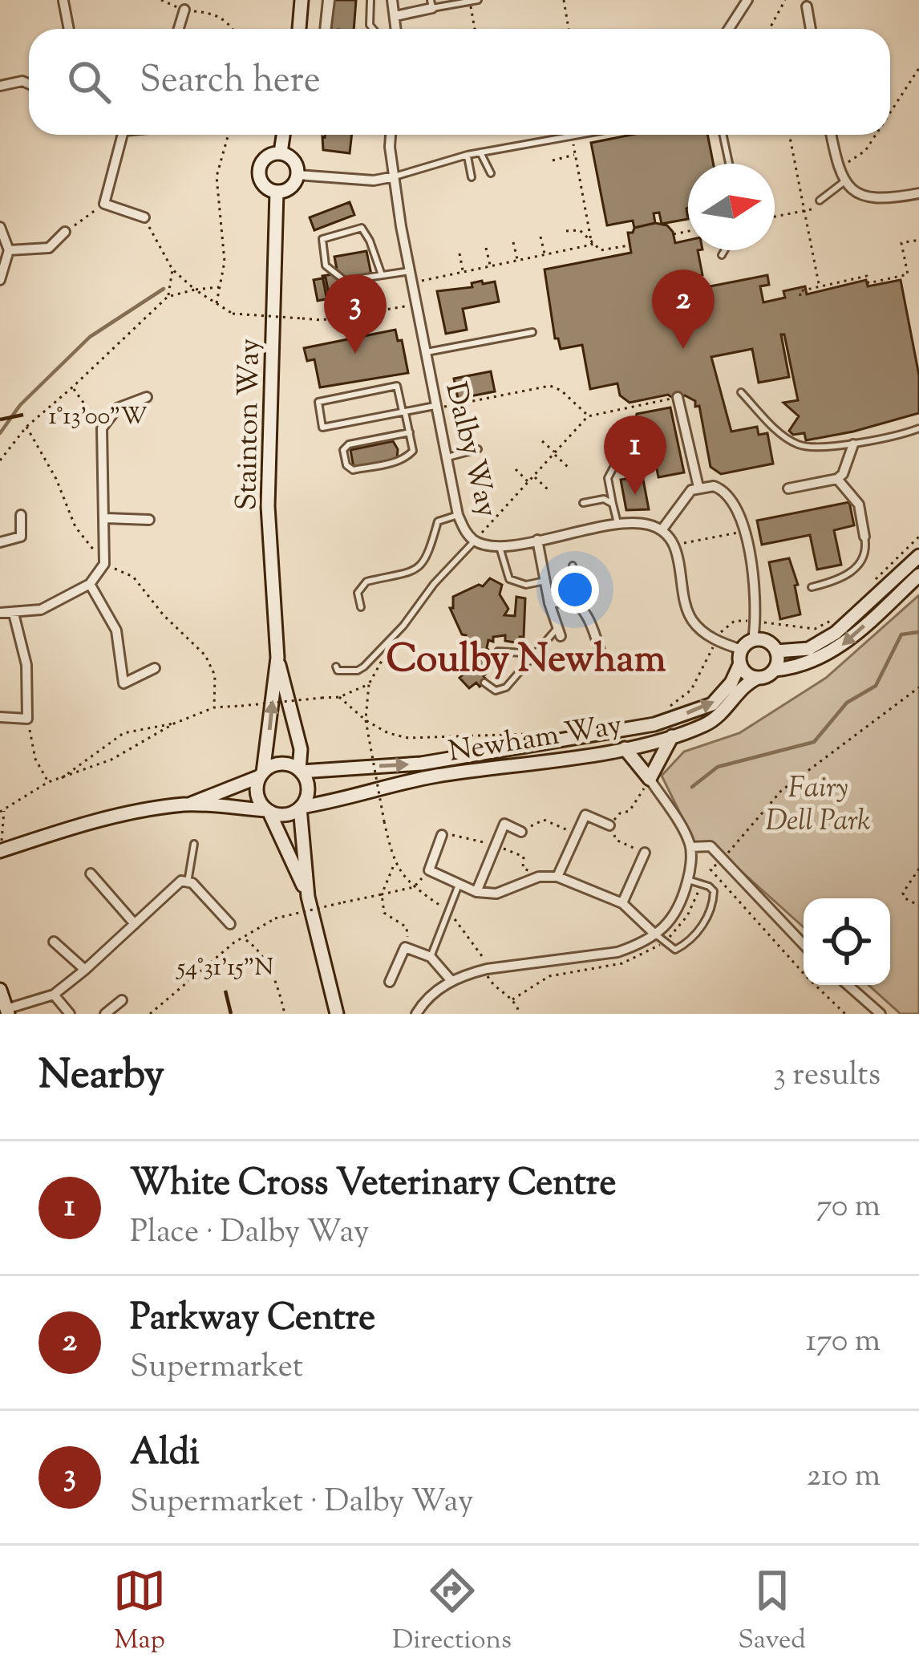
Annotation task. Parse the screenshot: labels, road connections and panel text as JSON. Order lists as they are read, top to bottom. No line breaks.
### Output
{"streets":{"street":["Stainton Way","Dalby Way","Newham Way"]},"crossings":[["Stainton Way","Newham Way"]],"districts":["Coulby Newham"],"parks":["Fairy Dell Park"],"north":"right","page":{"search":"Search here","pins":["2","3","1"],"heading":["Nearby","3 results"],"list":[{"mark":"1","name":"White Cross Veterinary Centre","note":"Place · Dalby Way","value":"70 m"},{"mark":"2","name":"Parkway Centre","note":"Supermarket","value":"170 m"},{"mark":"3","name":"Aldi","note":"Supermarket · Dalby Way","value":"210 m"}],"nav":["Map","Directions","Saved"]},"coordinates":["1°13'00\"W","54°31'15\"N"]}
